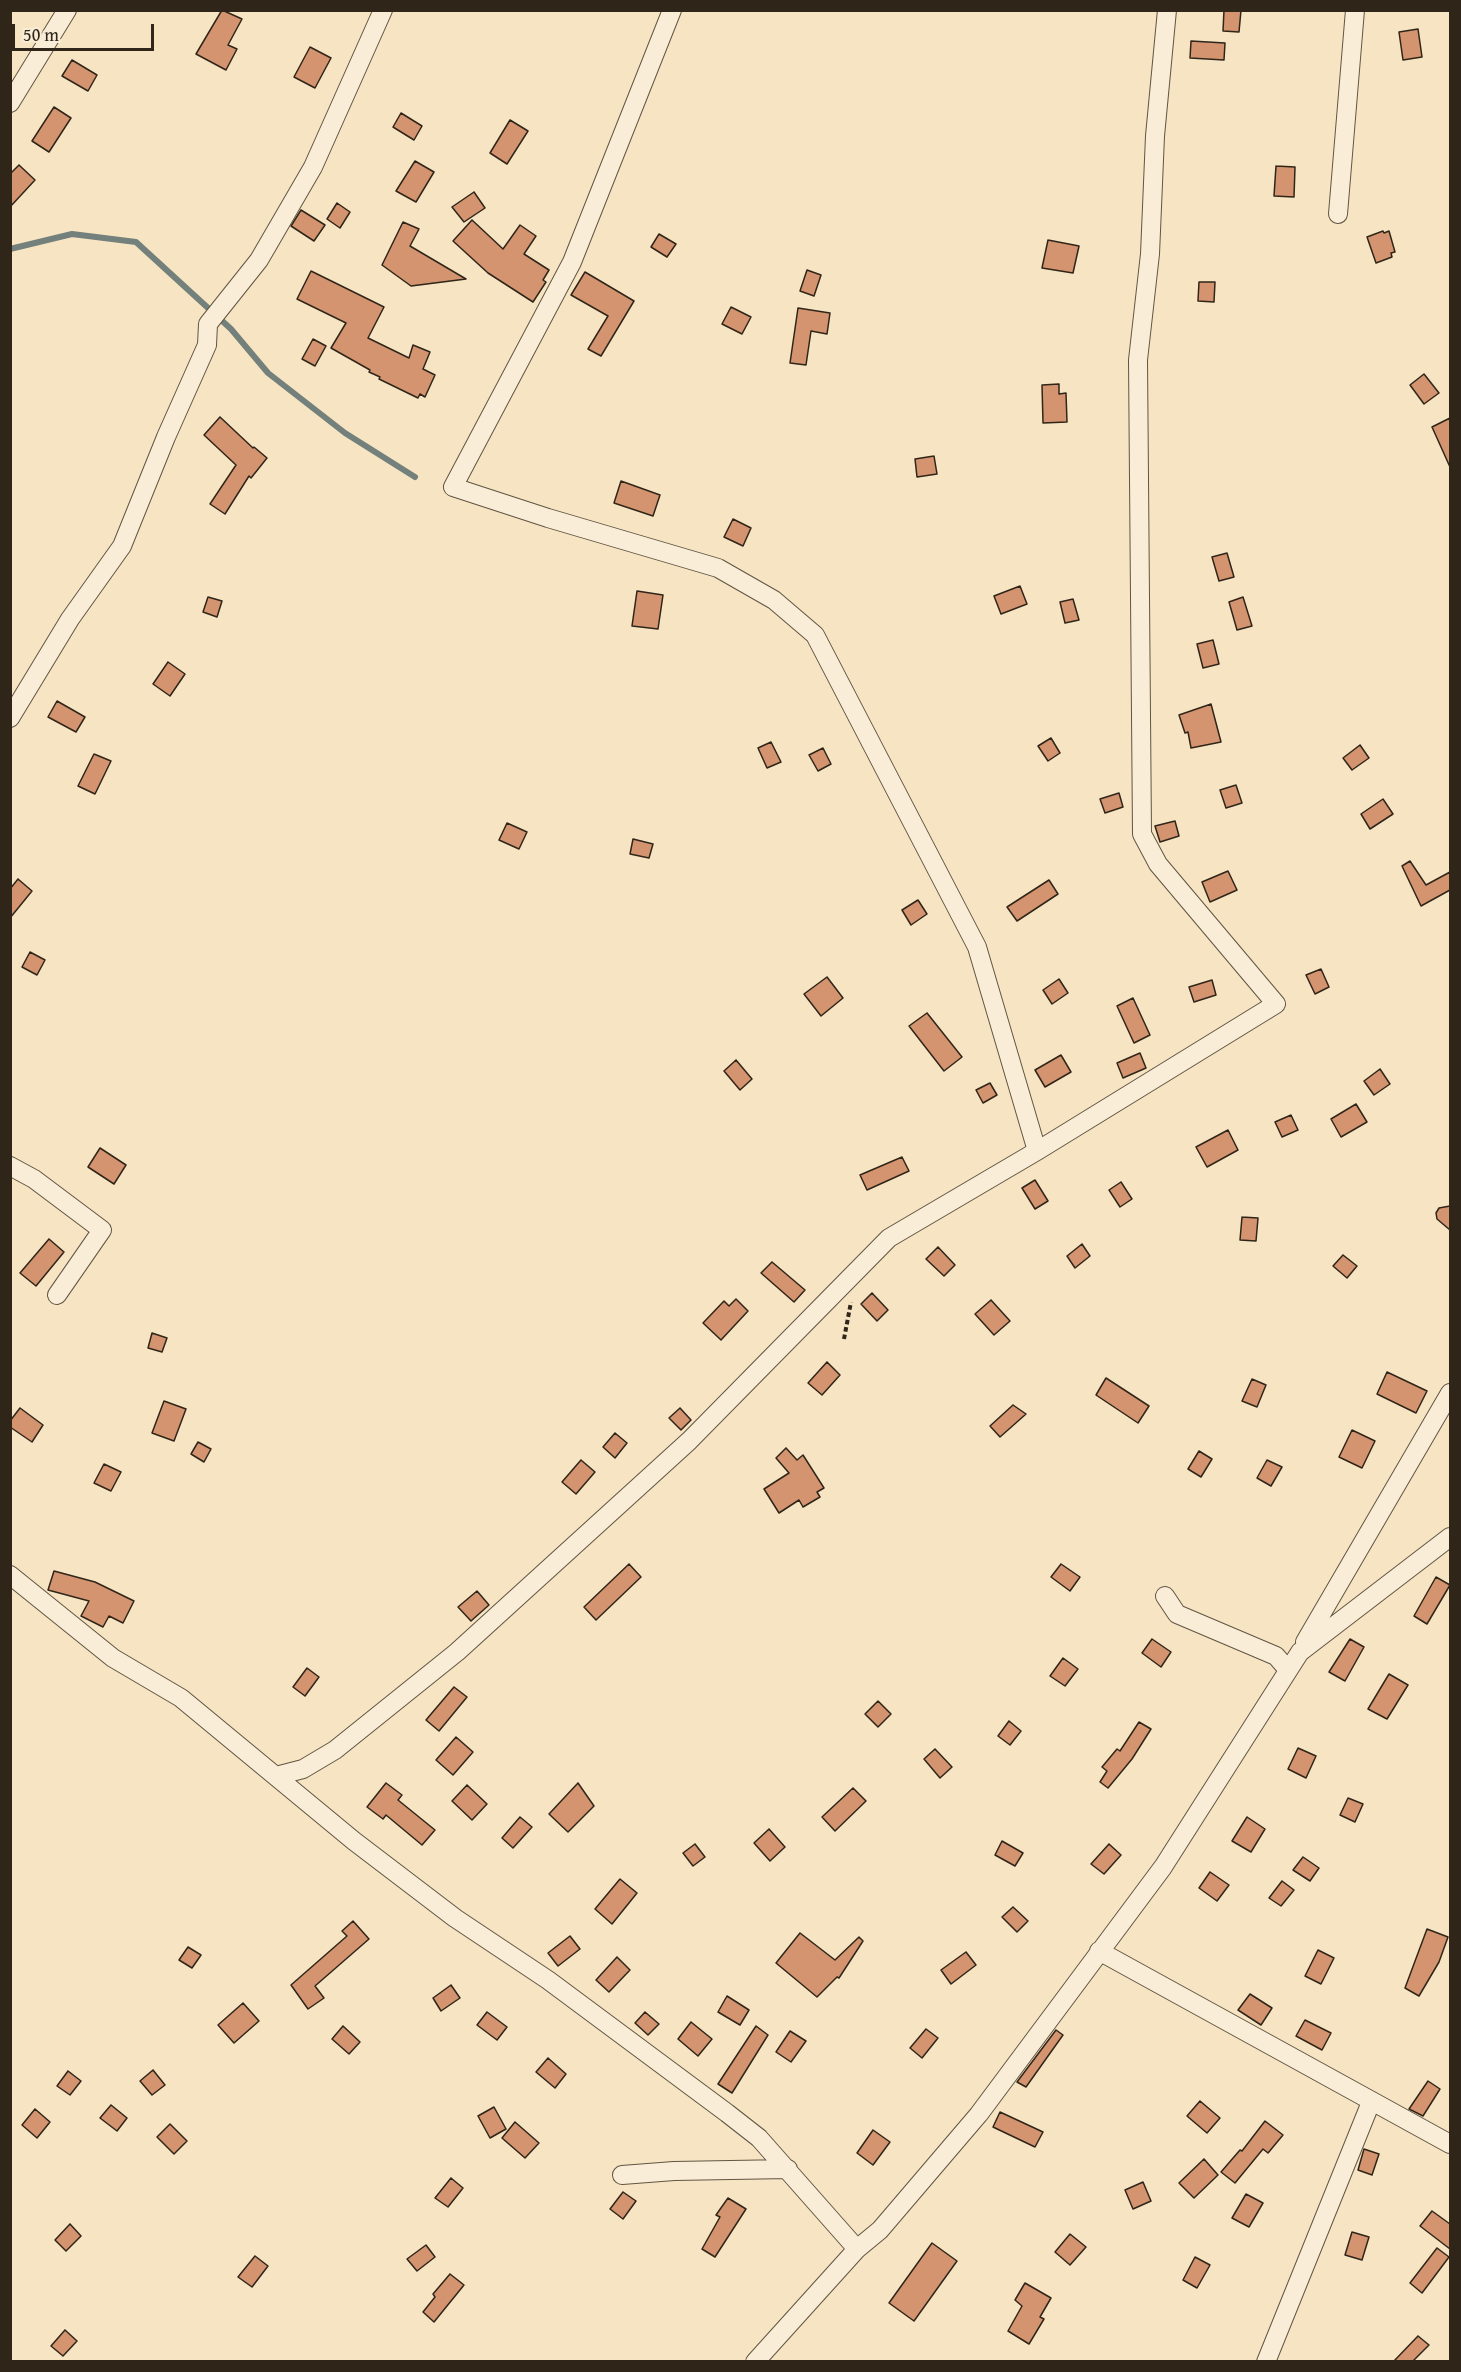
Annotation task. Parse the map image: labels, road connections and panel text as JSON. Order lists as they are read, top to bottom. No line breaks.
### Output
{"scale_bar":"50 m"}
